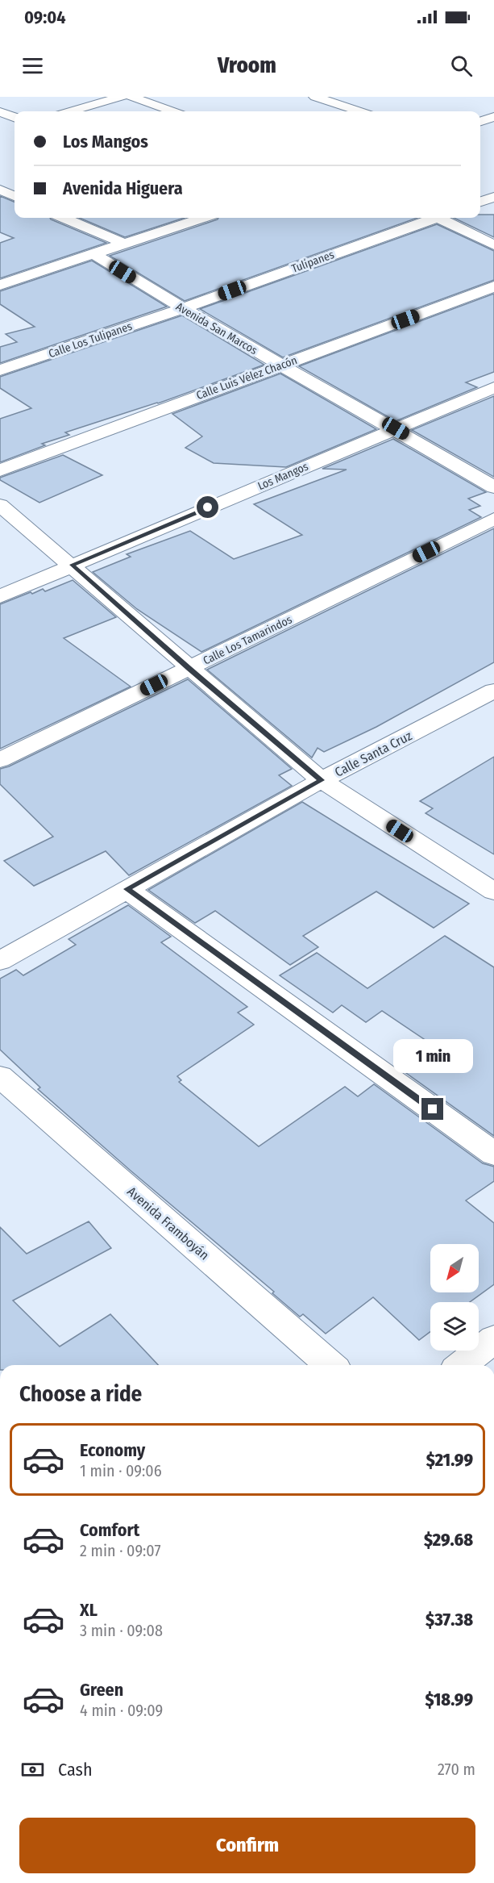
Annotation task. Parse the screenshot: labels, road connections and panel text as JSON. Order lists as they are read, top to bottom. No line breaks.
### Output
{"streets":{"street":["Tulipanes","Avenida San Marcos","Calle Los Tulipanes","Calle Luis Vélez Chacón","Los Mangos","Calle Los Tamarindos","Calle Santa Cruz","Avenida Framboyán"]},"crossings":[["Tulipanes","Avenida San Marcos"],["Tulipanes","Calle Los Tulipanes"],["Avenida San Marcos","Calle Los Tulipanes"],["Avenida San Marcos","Calle Luis Vélez Chacón"],["Avenida San Marcos","Los Mangos"]],"north":"bottom left","page":{"status":"09:04","header":"Vroom","banner":["Los Mangos","Avenida Higuera"],"bubble":"1 min","heading":"Choose a ride","list":[{"name":"Economy","note":"1 min · 09:06","value":"$21.99"},{"name":"Comfort","note":"2 min · 09:07","value":"$29.68"},{"name":"XL","note":"3 min · 09:08","value":"$37.38"},{"name":"Green","note":"4 min · 09:09","value":"$18.99"}],"pay":["Cash","270 m"],"buttons":"Confirm"}}
